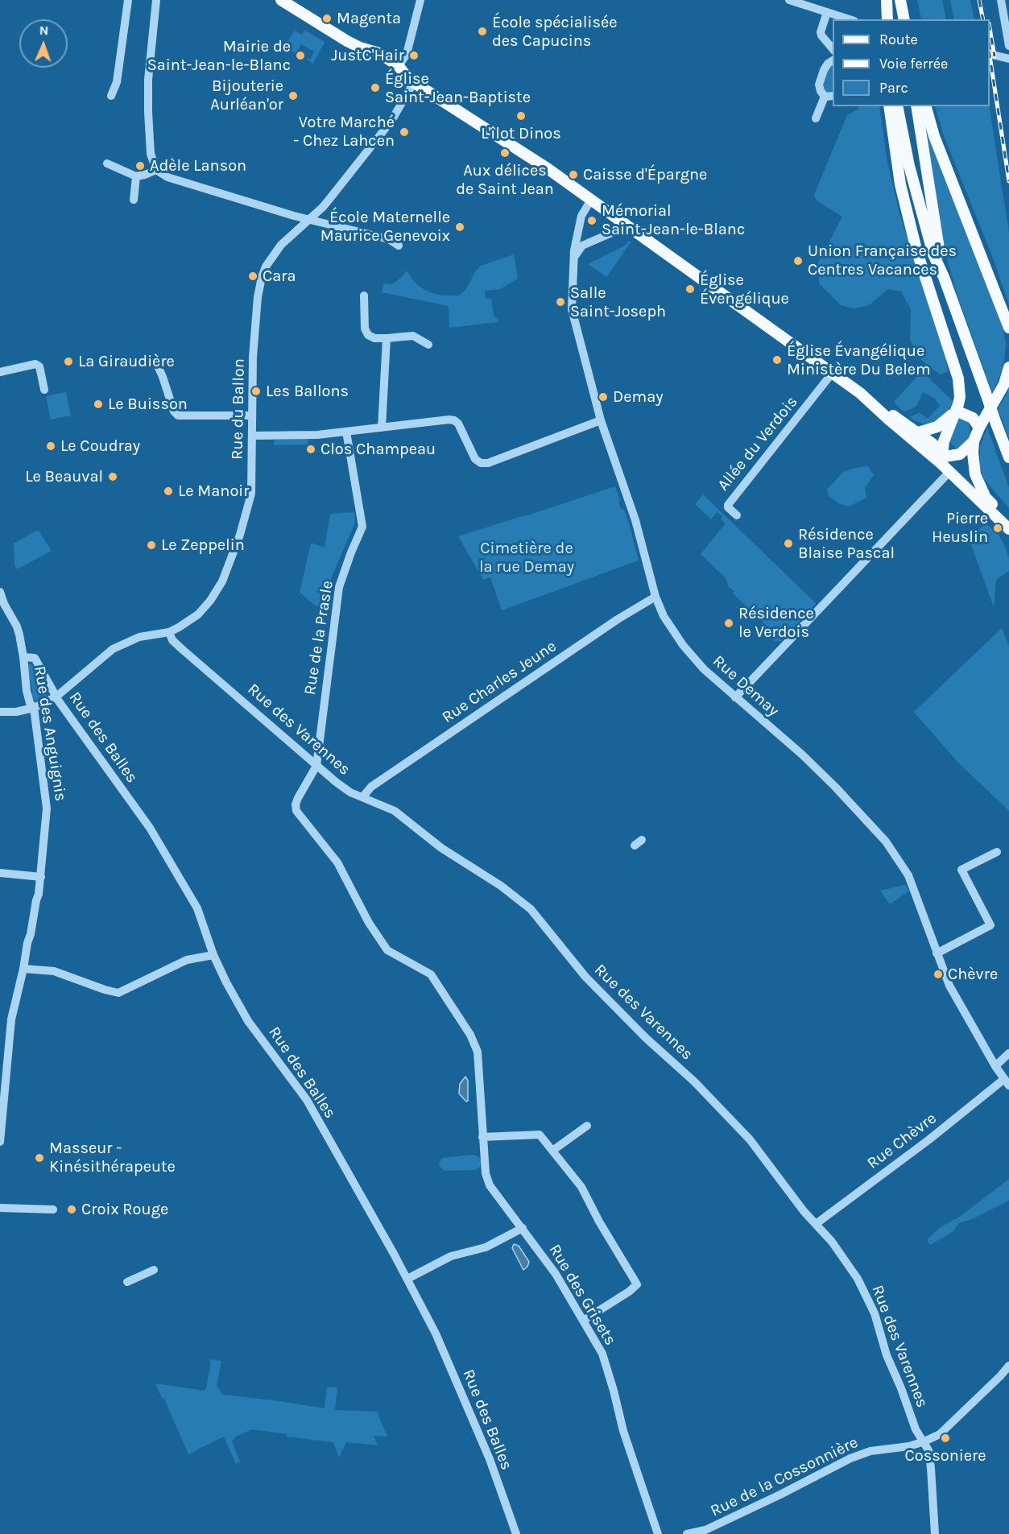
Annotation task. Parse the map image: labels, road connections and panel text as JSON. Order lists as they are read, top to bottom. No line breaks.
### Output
{"streets":{"street":["Rue du Ballon","Allée du Verdois","Rue de la Prasle","Rue Charles Jeune","Rue Demay","Rue des Varennes","Rue des Anguignis","Rue des Balles","Rue Chèvre","Rue des Grisets","Rue de la Cossonnière"]},"crossings":[["Rue du Ballon","Rue des Varennes"],["Rue du Ballon","Rue des Anguignis"],["Rue du Ballon","Rue des Balles"],["Rue de la Prasle","Rue des Varennes"],["Rue de la Prasle","Rue des Grisets"],["Rue Charles Jeune","Rue Demay"],["Rue Charles Jeune","Rue des Varennes"],["Rue Demay","Rue Chèvre"],["Rue des Varennes","Rue Chèvre"],["Rue des Varennes","Rue des Grisets"],["Rue des Varennes","Rue de la Cossonnière"],["Rue des Anguignis","Rue des Balles"]],"parks":["Cimetière de la rue Demay"],"places":["Magenta","École spécialisée des Capucins","Mairie de Saint-Jean-le-Blanc","JustC'Hair","Église Saint-Jean-Baptiste","Bijouterie Aurléan'or","L'îlot Dinos","Votre Marché - Chez Lahcen","Aux délices de Saint Jean","Adèle Lanson","Caisse d'Épargne","Mémorial Saint-Jean-le-Blanc","École Maternelle Maurice Genevoix","Union Française des Centres Vacances","Cara","Église Évengélique","Salle Saint-Joseph","Église Évangélique Ministère Du Belem","La Giraudière","Les Ballons","Demay","Le Buisson","Le Coudray","Clos Champeau","Le Beauval","Le Manoir","Pierre Heuslin","Résidence Blaise Pascal","Le Zeppelin","Résidence le Verdois","Chèvre","Masseur - Kinésithérapeute","Croix Rouge","Cossoniere"],"legend":["Route","Voie ferrée","Parc"],"north":"top"}
